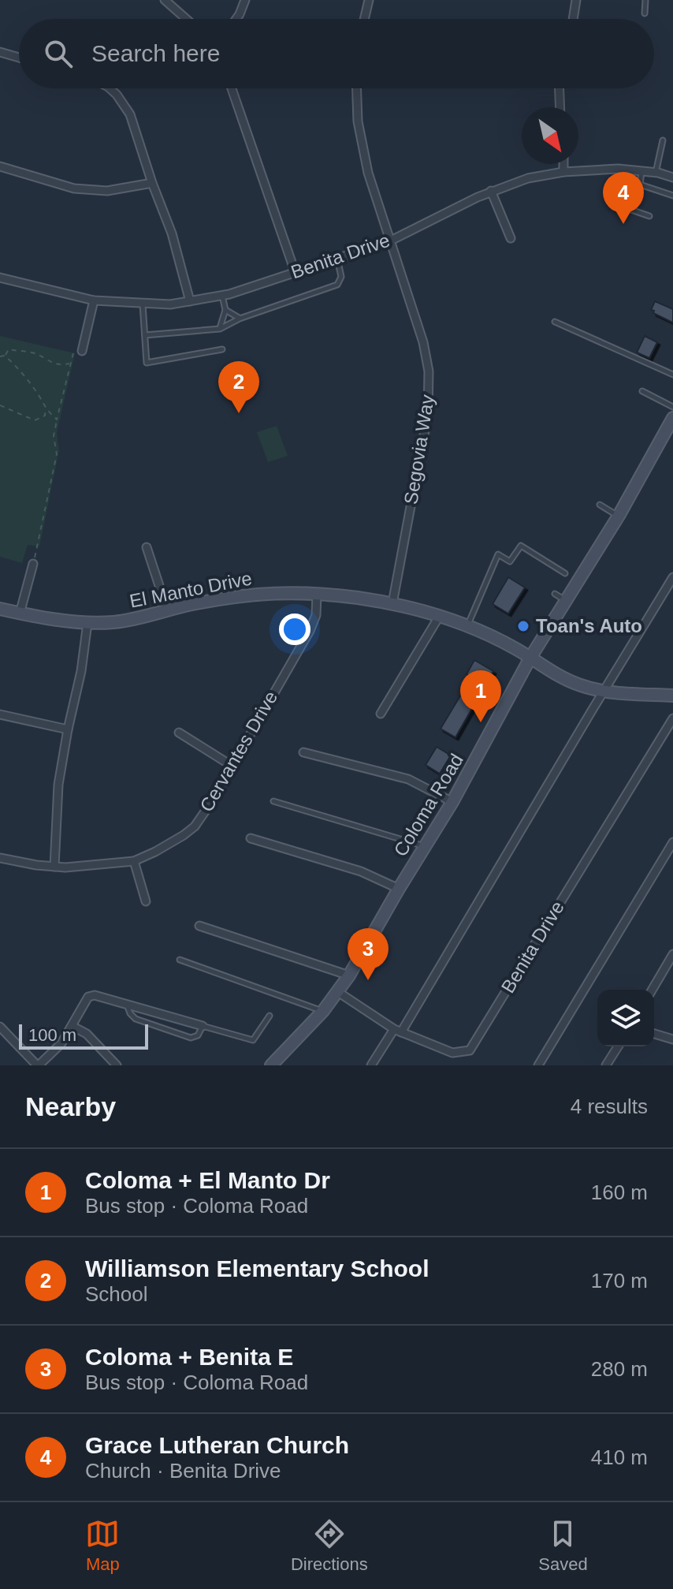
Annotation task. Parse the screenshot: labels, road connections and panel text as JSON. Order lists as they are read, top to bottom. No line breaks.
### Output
{"streets":{"main road":["El Manto Drive","Coloma Road"],"street":["Benita Drive","Segovia Way","Cervantes Drive"]},"crossings":[["Benita Drive","Segovia Way"],["Benita Drive","Coloma Road"],["Segovia Way","El Manto Drive"],["El Manto Drive","Cervantes Drive"],["El Manto Drive","Coloma Road"]],"places":["Toan's Auto"],"scale_bar":"100 m","north":"bottom right","page":{"search":"Search here","pins":["4","2","1","3"],"scale":"100 m","heading":["Nearby","4 results"],"list":[{"mark":"1","name":"Coloma + El Manto Dr","note":"Bus stop · Coloma Road","value":"160 m"},{"mark":"2","name":"Williamson Elementary School","note":"School","value":"170 m"},{"mark":"3","name":"Coloma + Benita E","note":"Bus stop · Coloma Road","value":"280 m"},{"mark":"4","name":"Grace Lutheran Church","note":"Church · Benita Drive","value":"410 m"}],"nav":["Map","Directions","Saved"]}}
